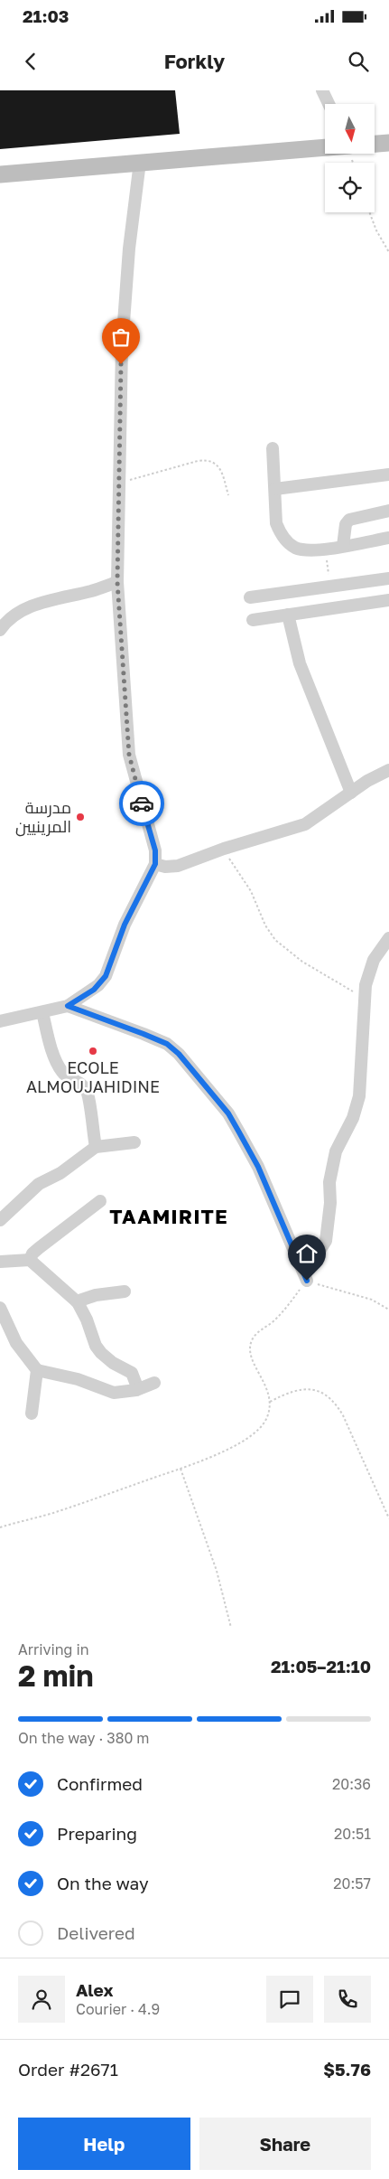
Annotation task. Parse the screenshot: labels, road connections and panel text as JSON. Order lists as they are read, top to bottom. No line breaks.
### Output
{"districts":["TAAMIRITE"],"places":["مدرسة المرينيين","ECOLE ALMOUJAHIDINE"],"north":"bottom","page":{"status":"21:03","header":"Forkly","heading":["2 min","Arriving in","21:05–21:10"],"panel":["Alex","Courier · 4.9","Order #2671","$5.76"],"bar":"On the way · 380 m","list":[["Confirmed","20:36"],["Preparing","20:51"],["On the way","20:57"],"Delivered"],"buttons":["Help","Share"]}}
